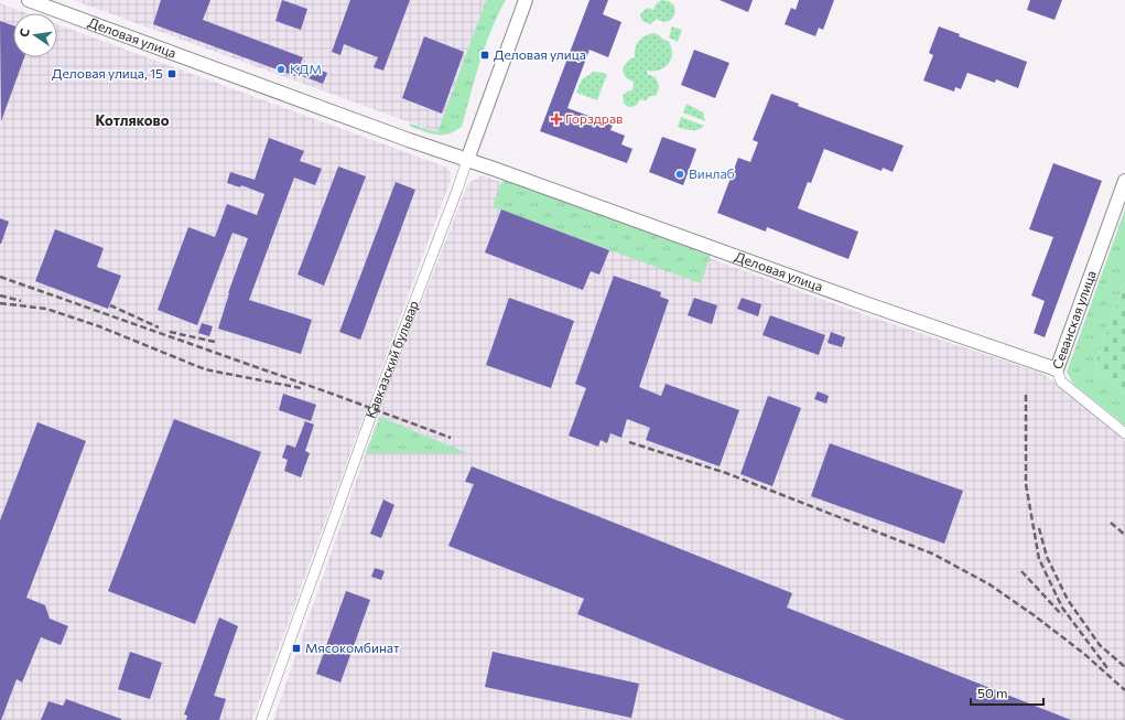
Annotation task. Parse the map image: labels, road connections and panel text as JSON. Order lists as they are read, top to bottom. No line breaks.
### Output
{"streets":{"street":["Деловая улица","Севанская улица","Кавказский бульвар"]},"crossings":[["Деловая улица","Севанская улица"],["Деловая улица","Кавказский бульвар"]],"districts":["Котляково"],"places":{"transit":["Деловая улица","Деловая улица, 15","Мясокомбинат"],"other":["КДМ","Винлаб"],"health":["Горздрав"]},"scale_bar":"50 m","north":"left"}
